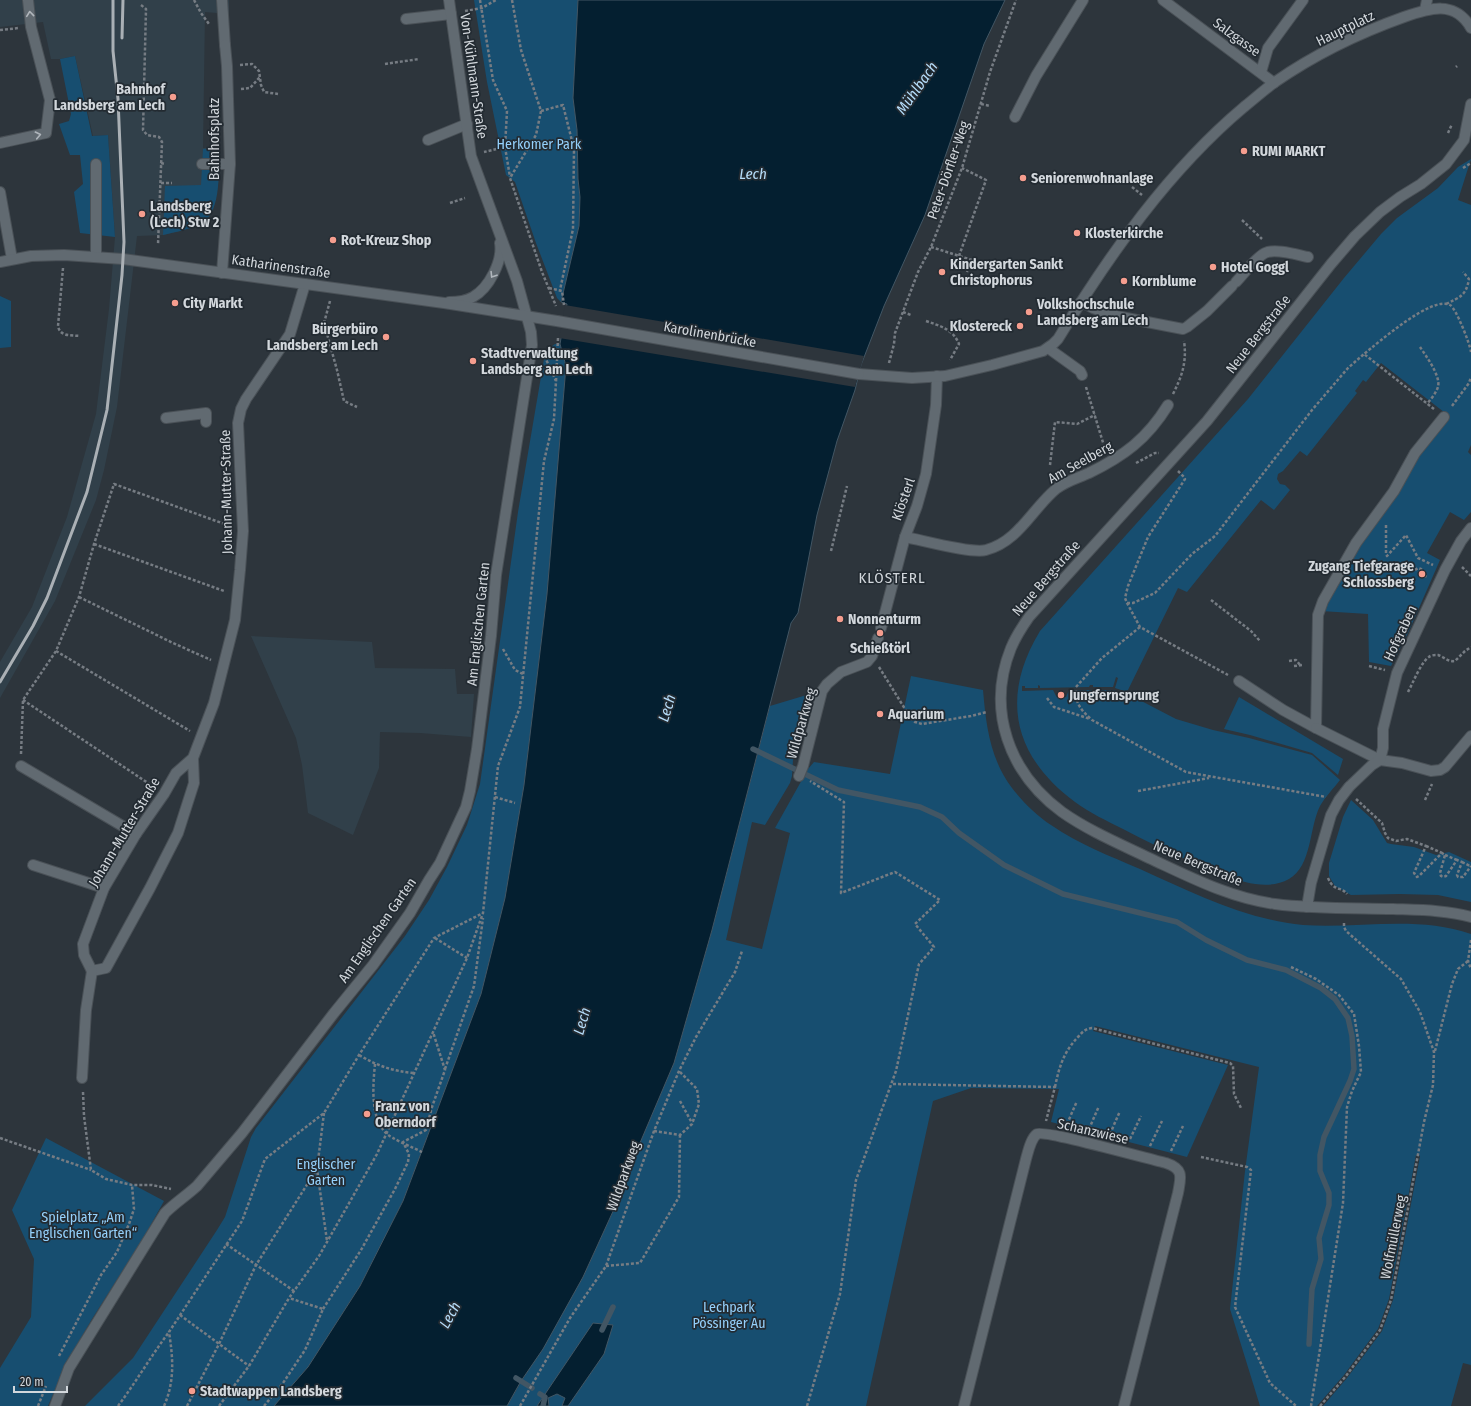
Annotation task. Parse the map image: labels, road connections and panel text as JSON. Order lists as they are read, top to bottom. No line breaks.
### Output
{"streets":{"street":["Hauptplatz","Salzgasse","Von-Kühlmann-Straße","Bahnhofsplatz","Katharinenstraße","Karolinenbrücke","Neue Bergstraße","Am Seelberg","Johann-Mutter-Straße","Klösterl","Am Englischen Garten","Hofgraben","Wildparkweg","Schanzwiese"],"path":["Peter-Dörfler-Weg","Wolfmüllerweg"]},"crossings":[["Hauptplatz","Salzgasse"],["Hauptplatz","Karolinenbrücke"],["Von-Kühlmann-Straße","Katharinenstraße"],["Von-Kühlmann-Straße","Am Englischen Garten"],["Bahnhofsplatz","Katharinenstraße"],["Peter-Dörfler-Weg","Karolinenbrücke"],["Katharinenstraße","Karolinenbrücke"],["Katharinenstraße","Johann-Mutter-Straße"],["Katharinenstraße","Am Englischen Garten"],["Karolinenbrücke","Klösterl"],["Neue Bergstraße","Wolfmüllerweg"],["Am Seelberg","Klösterl"],["Klösterl","Wildparkweg"]],"districts":["KLÖSTERL"],"water":["Mühlbach","Lech"],"parks":["Herkomer Park","Englischer Garten","Spielplatz „Am Englischen Garten“","Lechpark Pössinger Au"],"places":["Bahnhof Landsberg am Lech","RUMI MARKT","Seniorenwohnanlage","Landsberg (Lech) Stw 2","Klosterkirche","Rot-Kreuz Shop","Hotel Goggl","Kindergarten Sankt Christophorus","Kornblume","City Markt","Volkshochschule Landsberg am Lech","Klostereck","Bürgerbüro Landsberg am Lech","Stadtverwaltung Landsberg am Lech","Zugang Tiefgarage Schlossberg","Nonnenturm","Schießtörl","Jungfernsprung","Aquarium","Franz von Oberndorf","Stadtwappen Landsberg"],"scale_bar":"20 m"}
